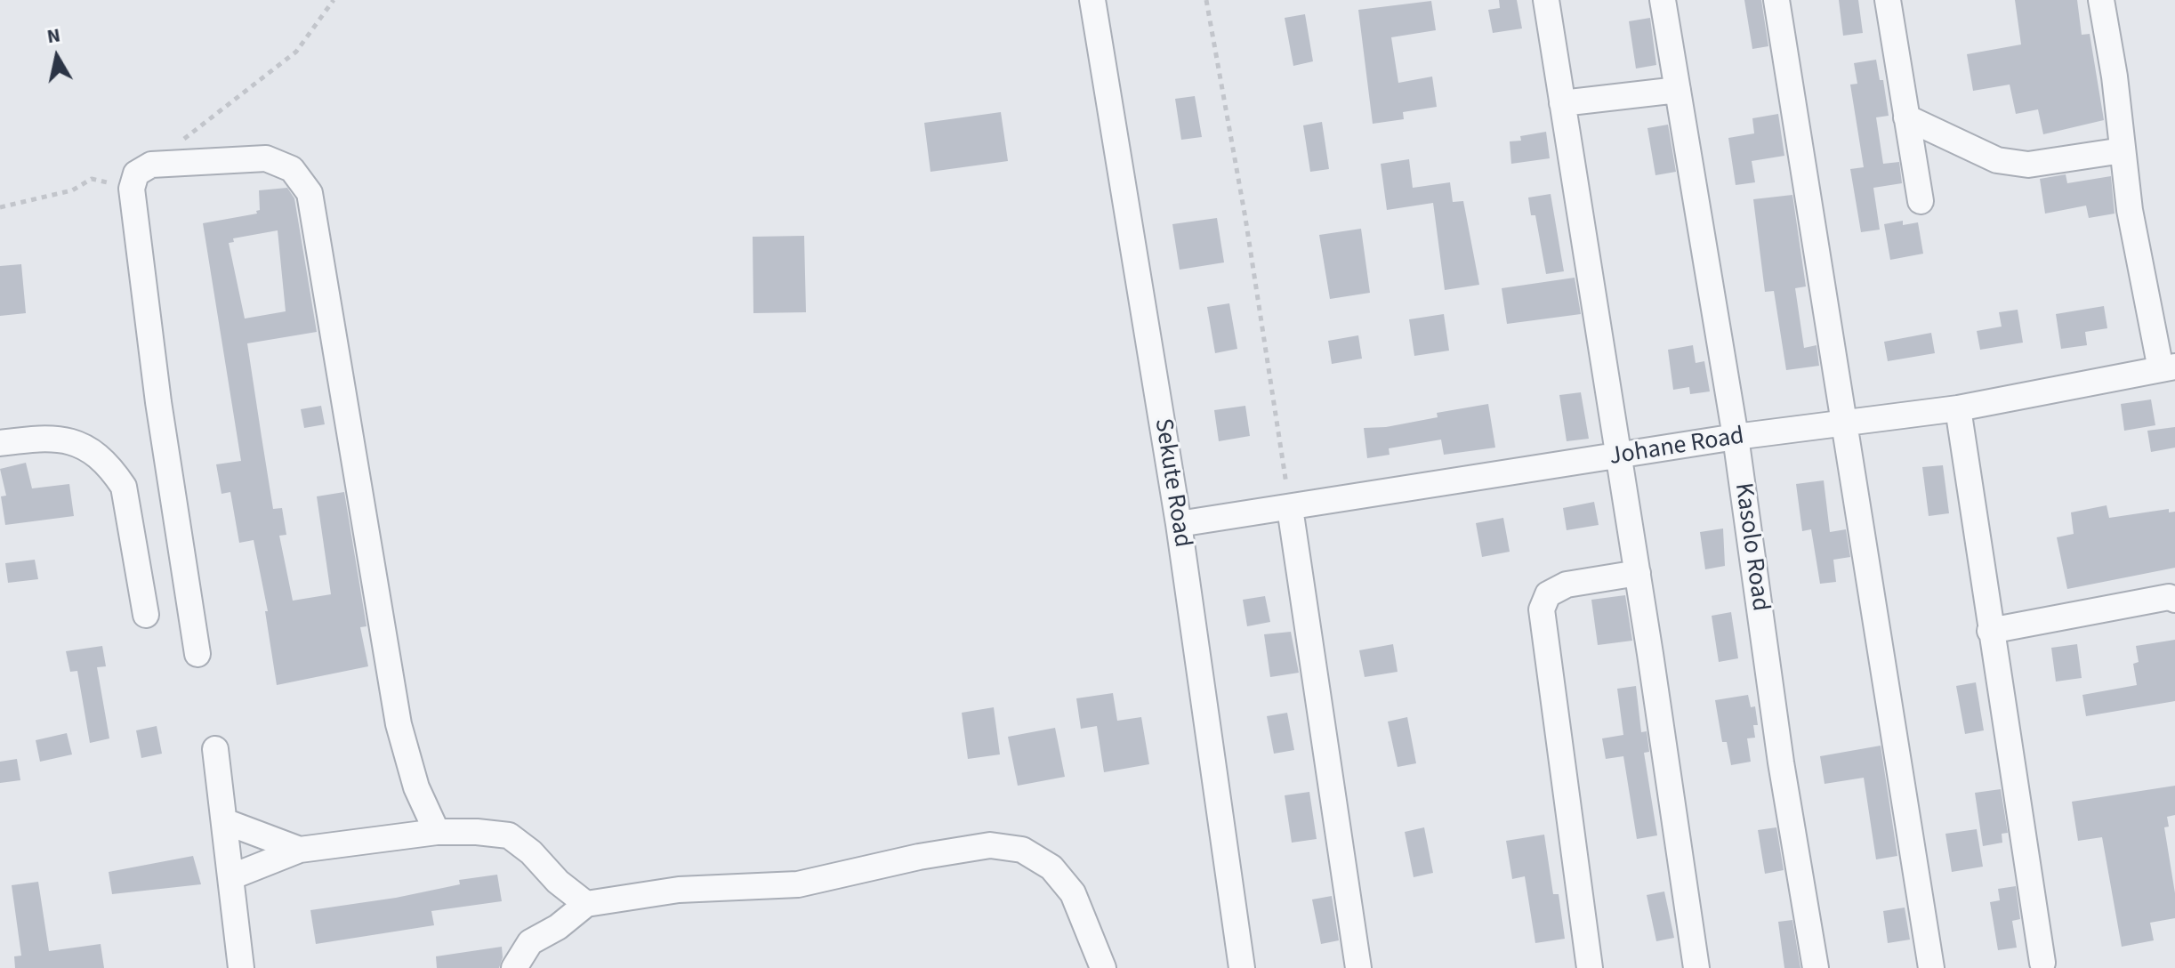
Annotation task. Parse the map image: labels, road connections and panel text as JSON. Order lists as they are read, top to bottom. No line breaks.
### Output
{"streets":{"street":["Johane Road","Sekute Road","Kasolo Road"]},"crossings":[["Johane Road","Sekute Road"],["Johane Road","Kasolo Road"]],"north":"top"}
